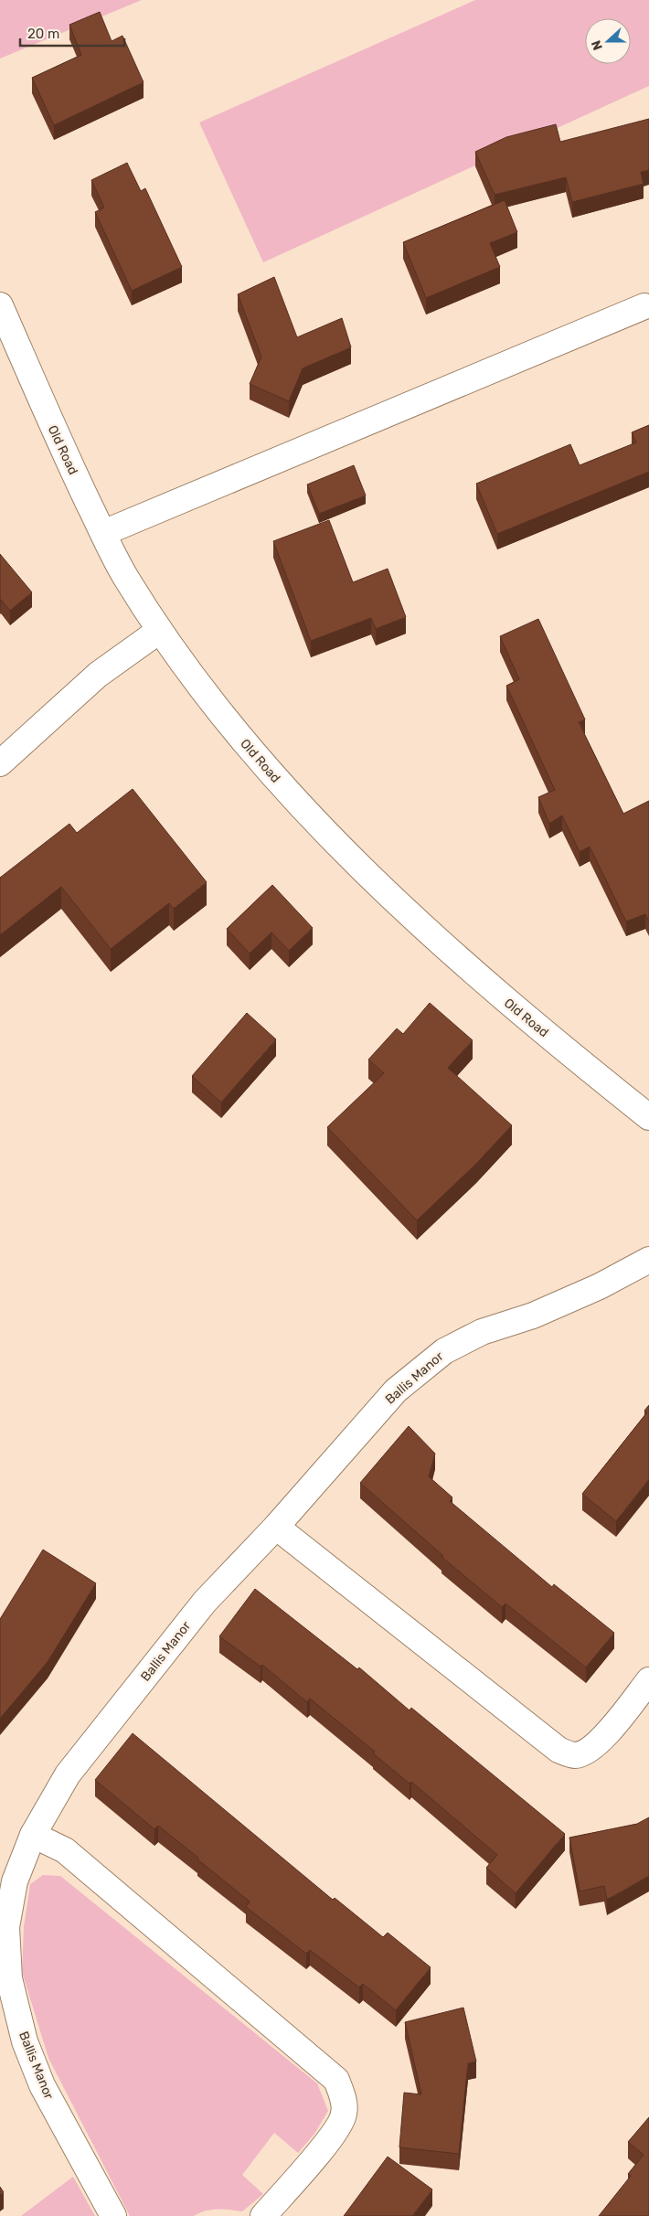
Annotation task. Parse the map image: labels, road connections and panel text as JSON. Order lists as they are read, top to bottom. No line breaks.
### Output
{"streets":{"street":["Old Road","Ballis Manor"]},"scale_bar":"20 m","north":"left"}
